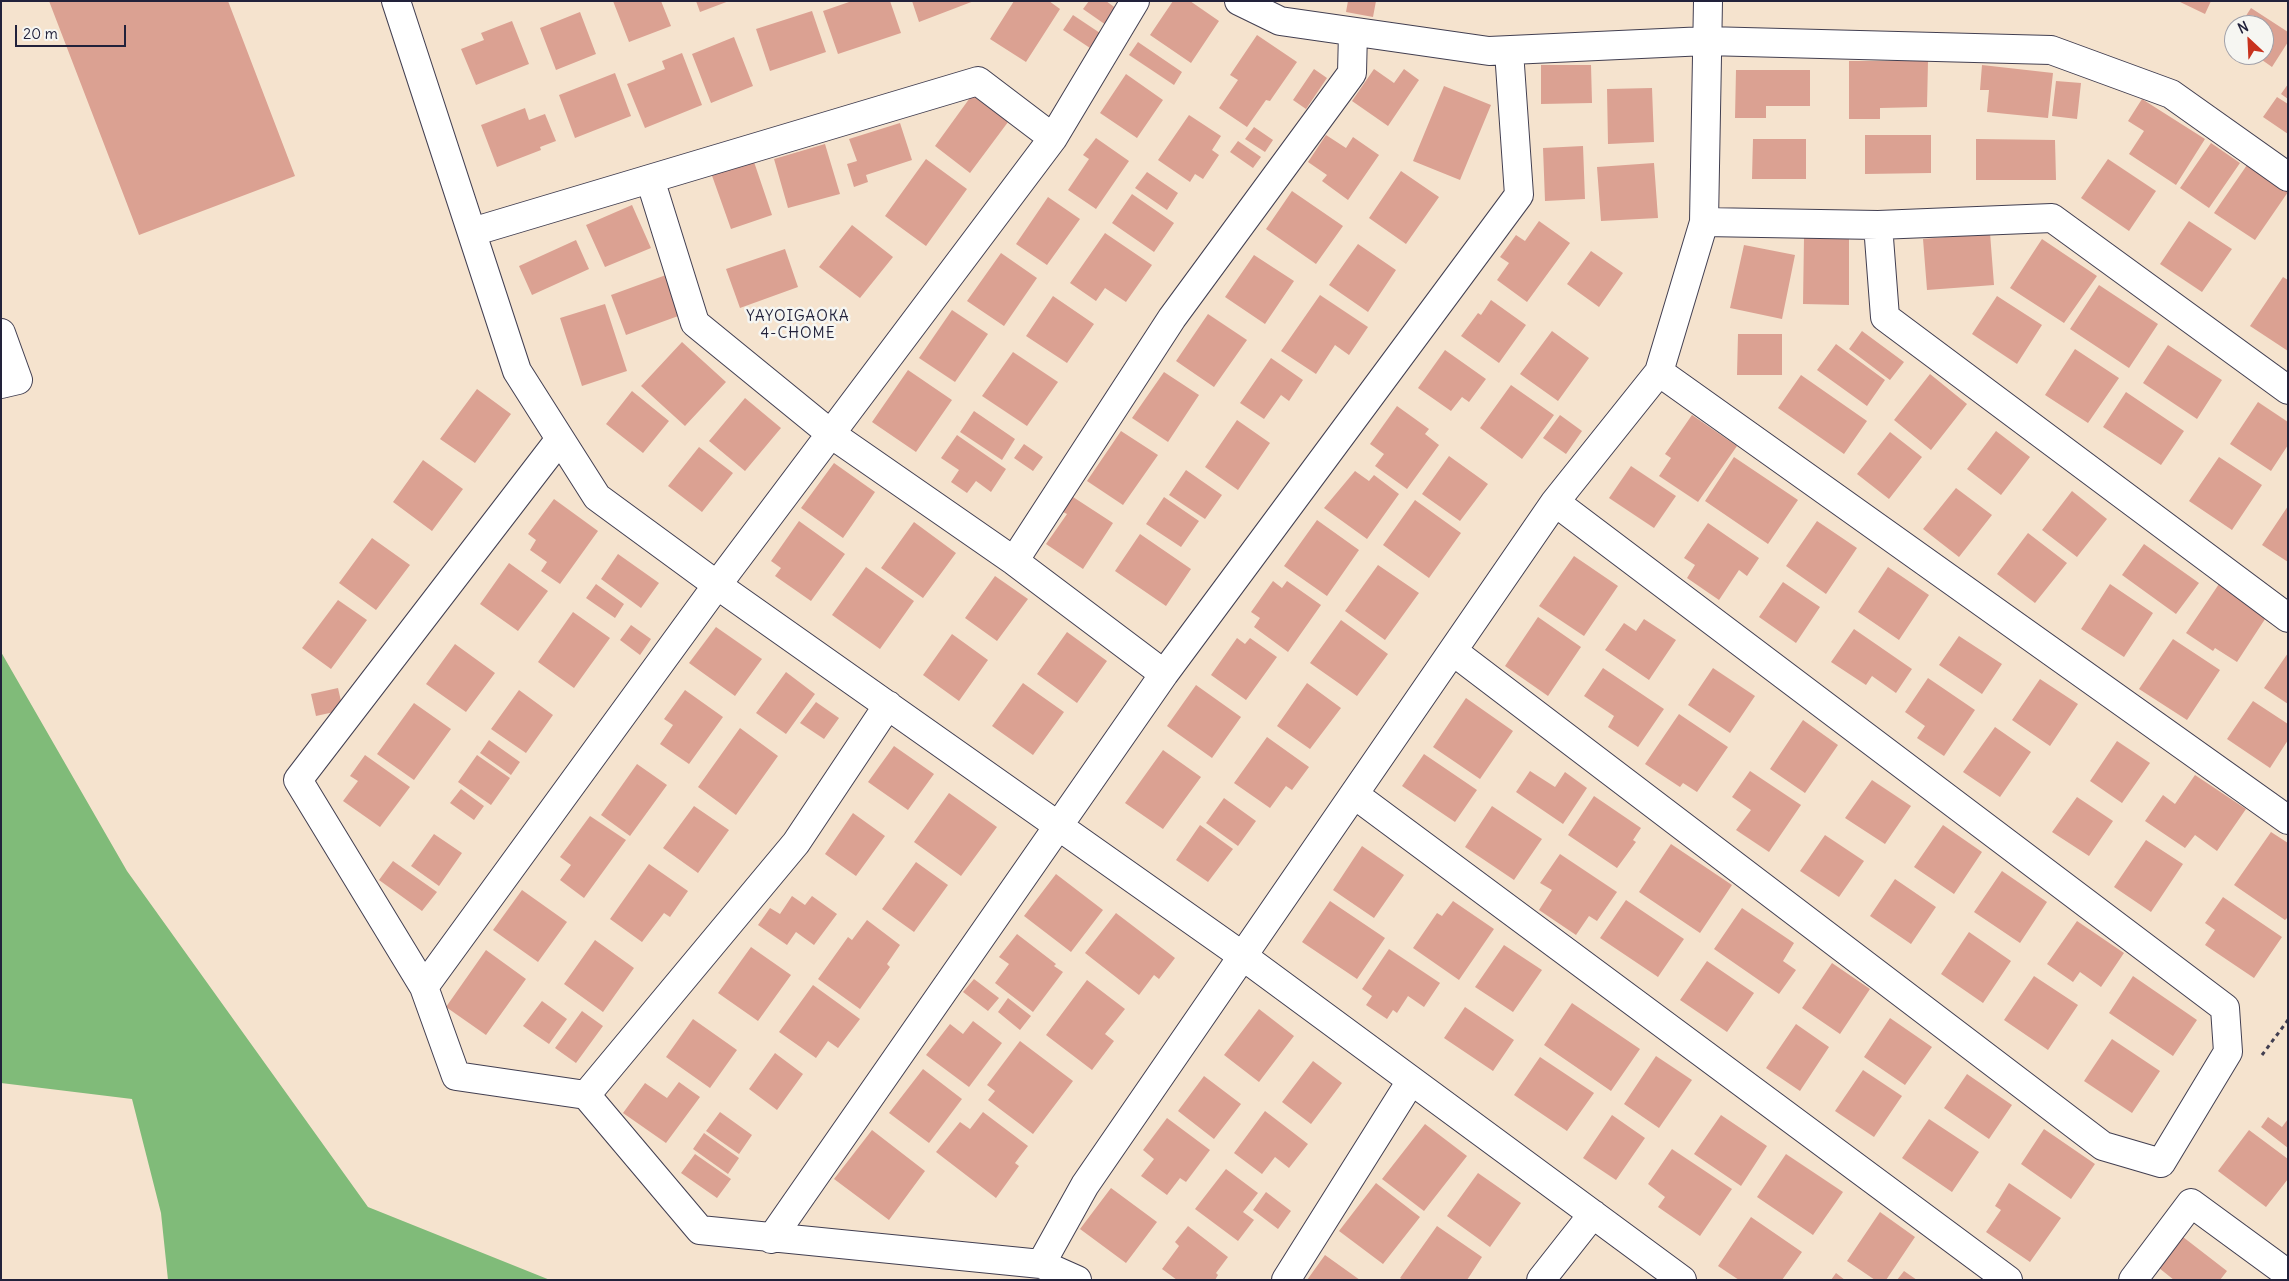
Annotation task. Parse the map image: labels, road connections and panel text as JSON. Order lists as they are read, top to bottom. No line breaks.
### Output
{"districts":["YAYOIGAOKA 4-CHOME"],"scale_bar":"20 m","north":"top left"}
